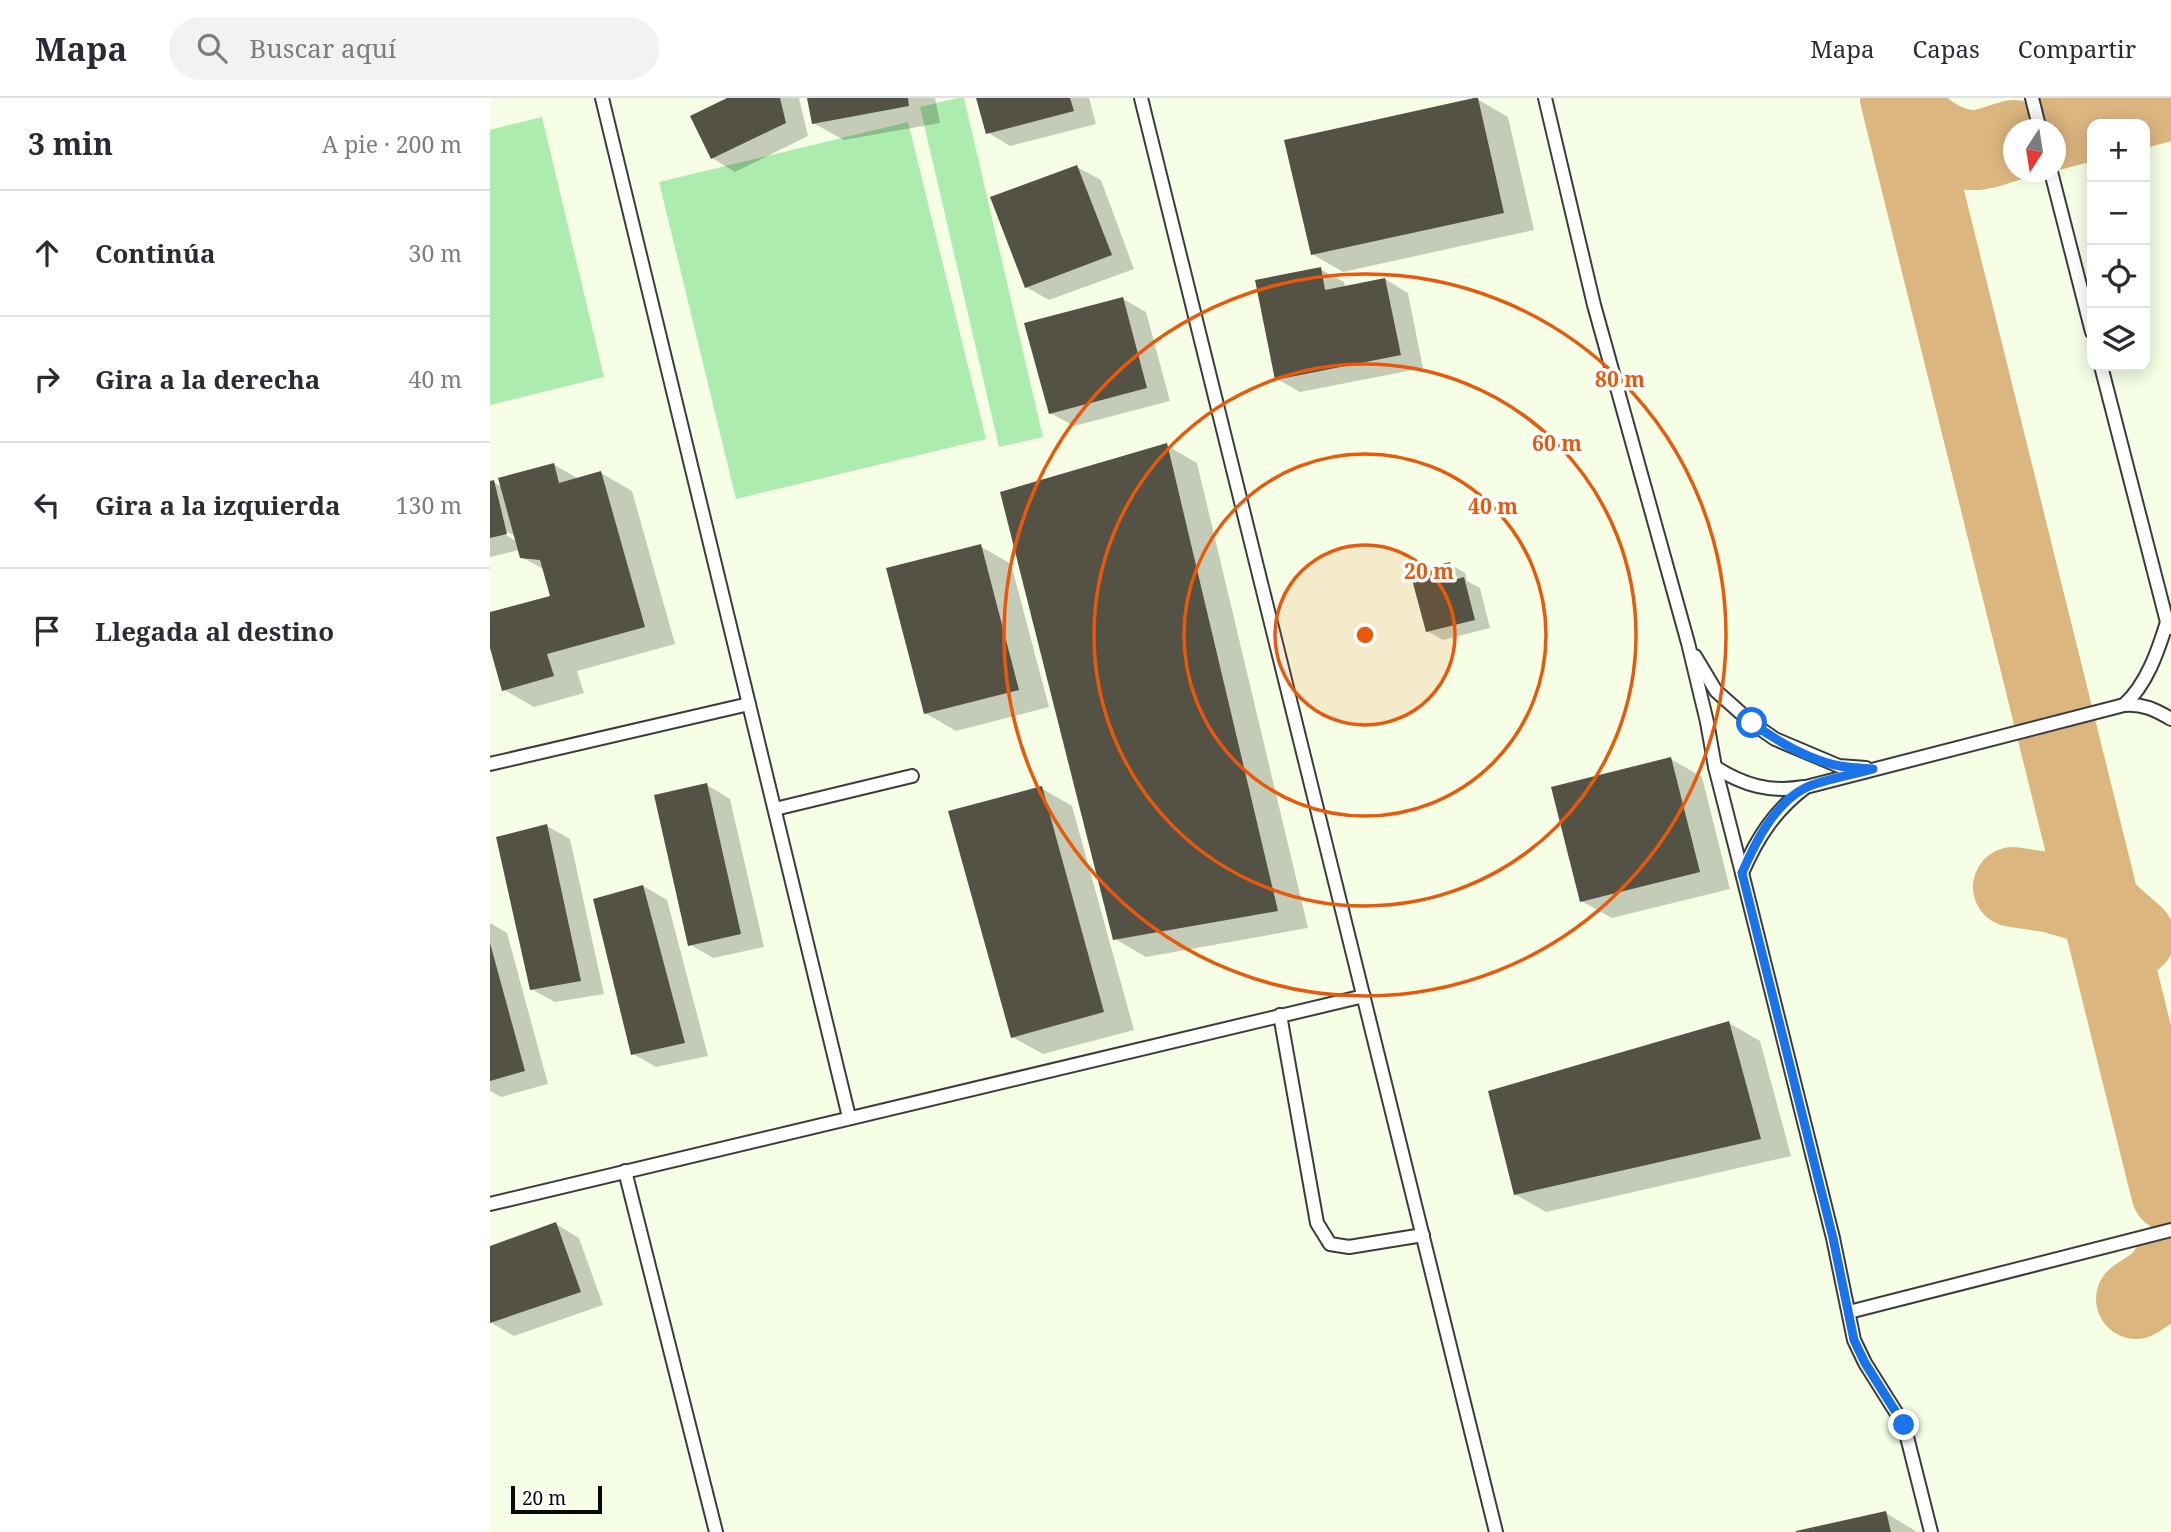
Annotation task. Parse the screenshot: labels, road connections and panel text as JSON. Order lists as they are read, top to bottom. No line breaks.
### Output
{"scale_bar":"20 m","north":"bottom","page":{"header":"Mapa","search":"Buscar aquí","nav":["Mapa","Capas","Compartir"],"heading":["3 min","A pie · 200 m"],"map_buttons":["+","−"],"list":[["Continúa","30 m"],["Gira a la derecha","40 m"],["Gira a la izquierda","130 m"],"Llegada al destino"],"scale":"20 m"},"rings":["80 m","60 m","40 m","20 m"]}
